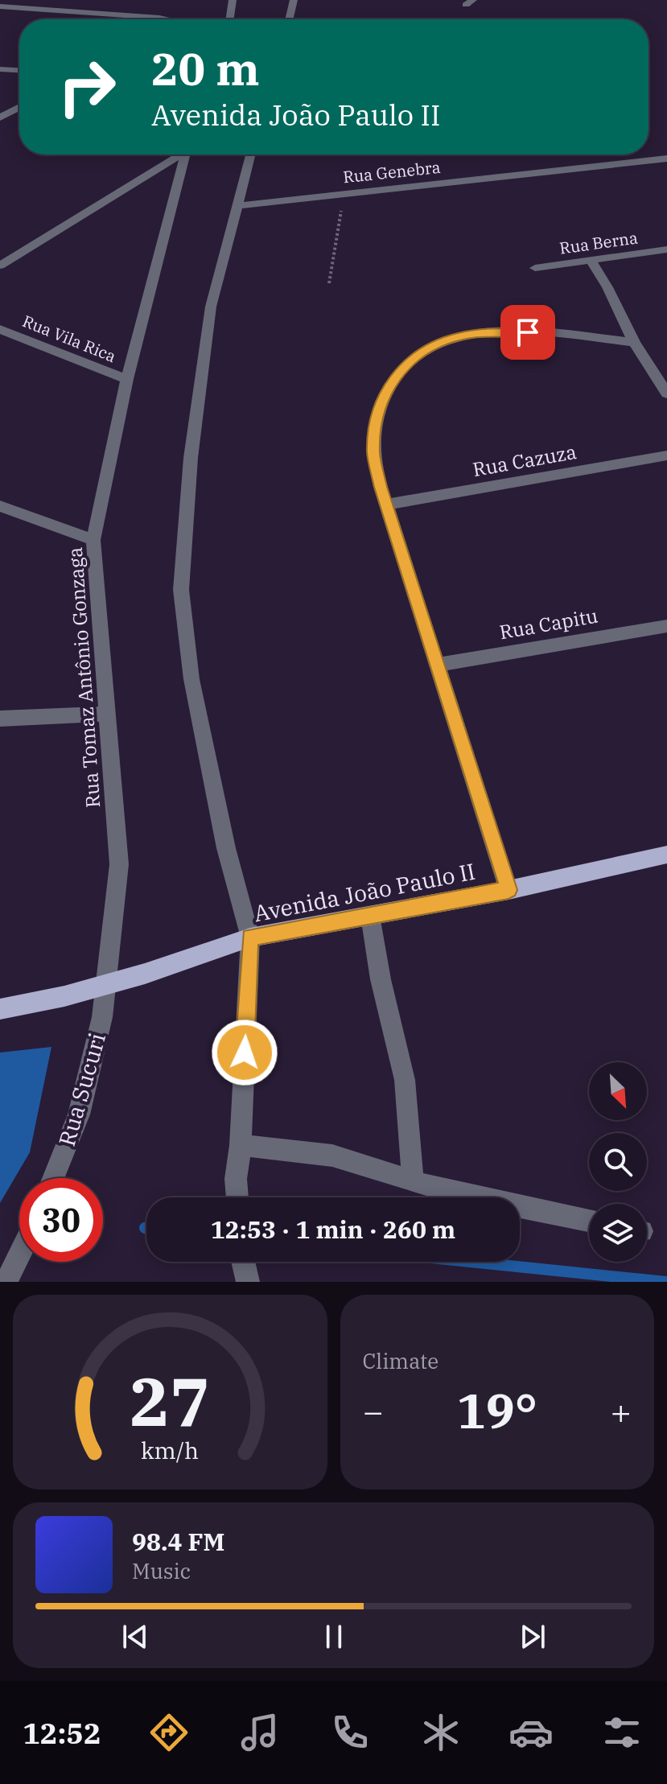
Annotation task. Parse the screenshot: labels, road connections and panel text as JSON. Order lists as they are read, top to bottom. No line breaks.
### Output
{"streets":{"main road":["Avenida João Paulo II"],"street":["Rua Genebra","Rua Berna","Rua Vila Rica","Rua Cazuza","Rua Capitu","Rua Tomaz Antônio Gonzaga","Rua Sucuri"]},"crossings":[["Rua Vila Rica","Rua Tomaz Antônio Gonzaga"],["Rua Tomaz Antônio Gonzaga","Avenida João Paulo II"],["Rua Tomaz Antônio Gonzaga","Rua Sucuri"],["Avenida João Paulo II","Rua Sucuri"]],"north":"bottom right","page":{"turn":["20 m","Avenida João Paulo II"],"limit":"30","trip":"12:53 · 1 min · 260 m","tile":"Climate","heat":["−","19°","+"],"song":["98.4 FM","Music"],"tabs":"12:52","gauge":["27","km/h"]}}
